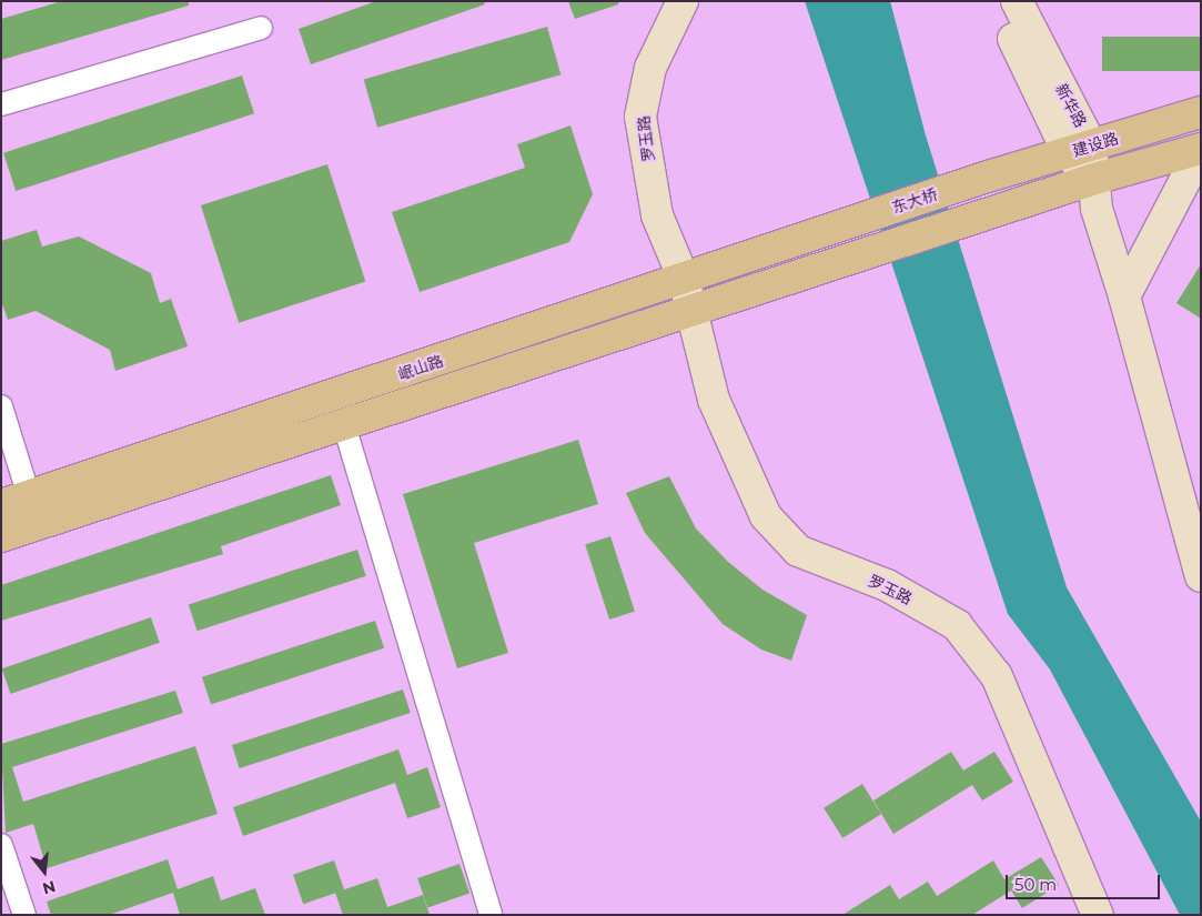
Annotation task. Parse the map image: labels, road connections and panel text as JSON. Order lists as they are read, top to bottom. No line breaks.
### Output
{"streets":{"main road":["新华路","罗玉路","建设路","东大桥","岷山路"]},"crossings":[["新华路","建设路"],["新华路","岷山路"],["罗玉路","岷山路"],["建设路","东大桥"],["东大桥","岷山路"]],"scale_bar":"50 m","north":"bottom"}
